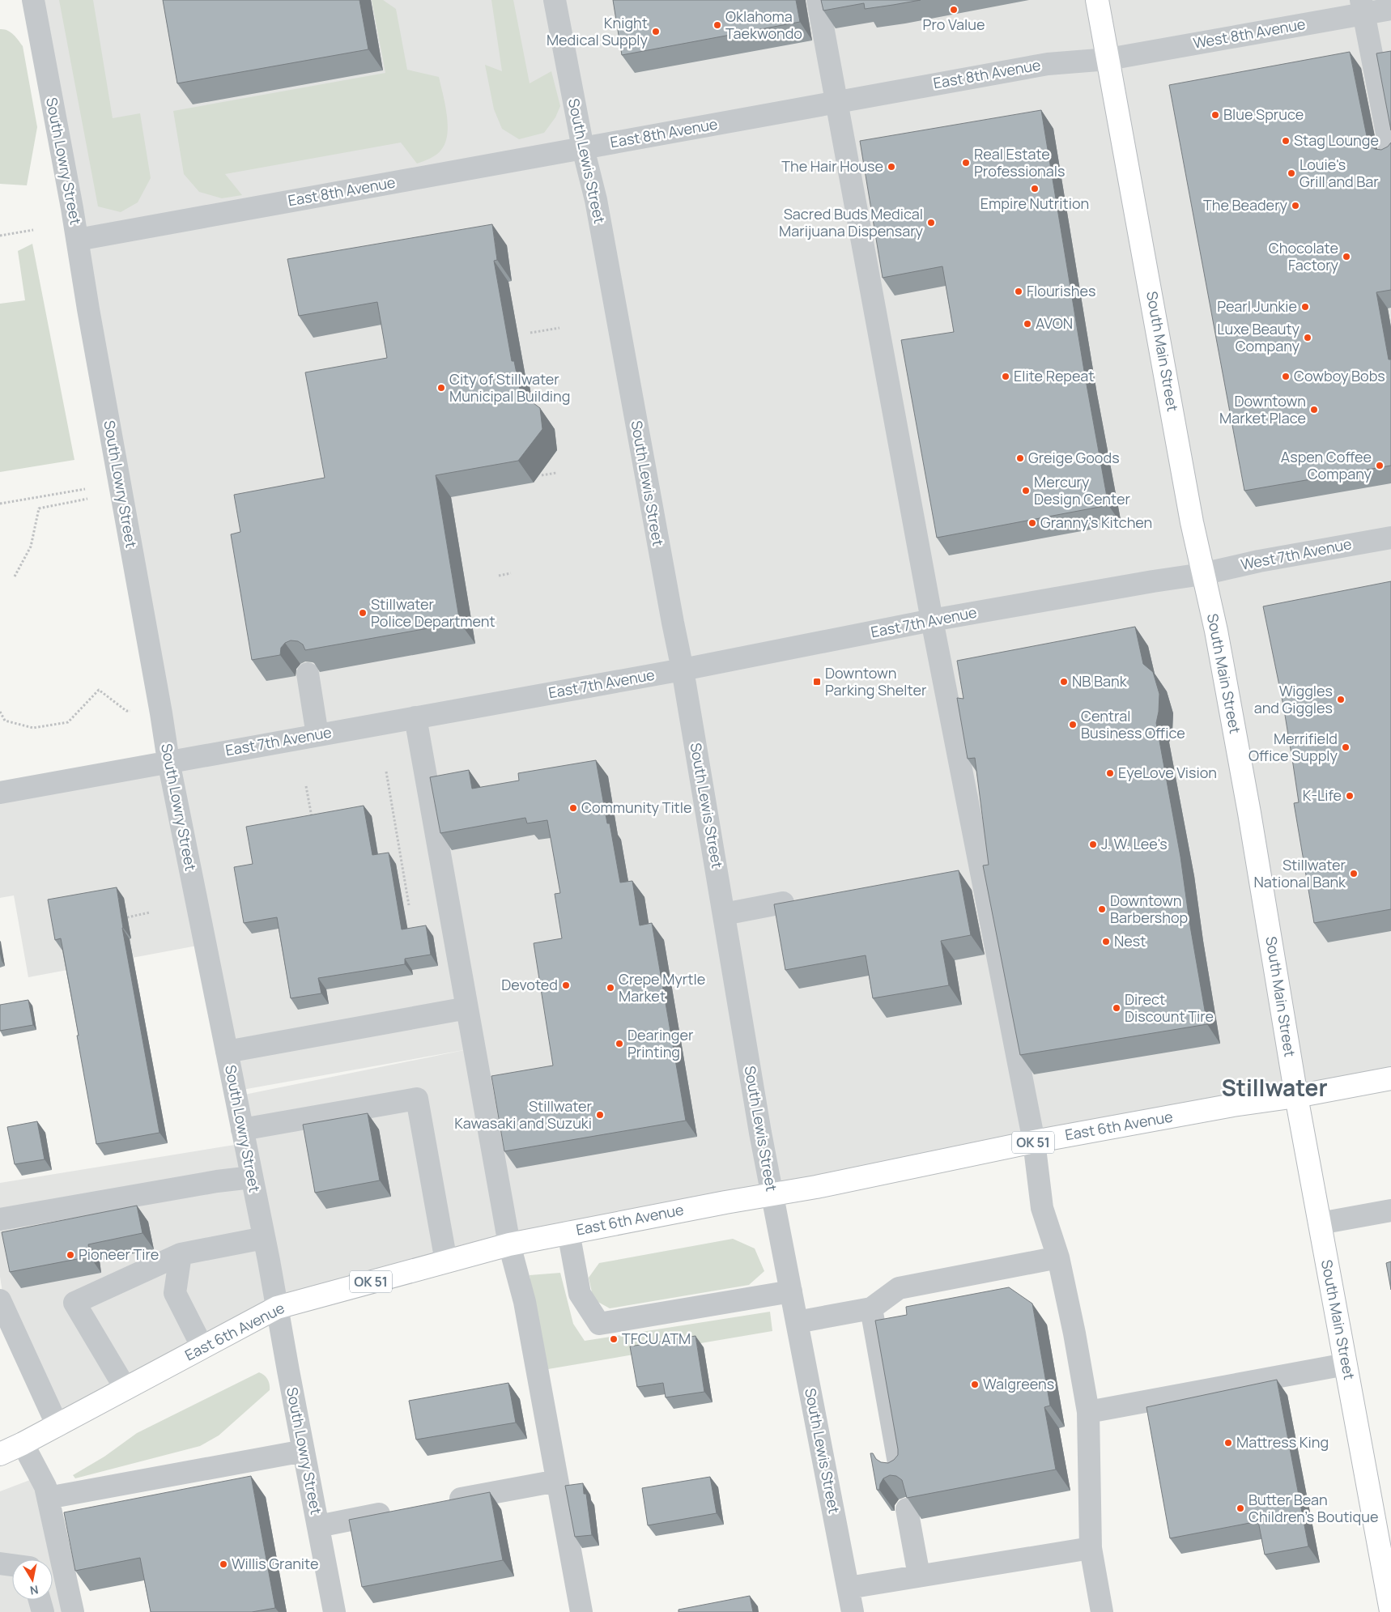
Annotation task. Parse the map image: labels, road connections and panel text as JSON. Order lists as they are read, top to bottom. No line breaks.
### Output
{"streets":{"main road":["South Main Street","East 6th Avenue","OK 51"],"street":["West 8th Avenue","East 8th Avenue","South Lowry Street","South Lewis Street","West 7th Avenue","East 7th Avenue"]},"crossings":[["West 8th Avenue","East 8th Avenue"],["West 8th Avenue","South Main Street"],["East 8th Avenue","South Lowry Street"],["East 8th Avenue","South Lewis Street"],["East 8th Avenue","South Main Street"],["South Lowry Street","East 7th Avenue"],["South Lowry Street","East 6th Avenue"],["South Lewis Street","East 7th Avenue"],["South Lewis Street","East 6th Avenue"],["South Main Street","West 7th Avenue"],["South Main Street","East 7th Avenue"],["South Main Street","East 6th Avenue"],["South Main Street","OK 51"],["West 7th Avenue","East 7th Avenue"],["East 6th Avenue","OK 51"]],"districts":["Stillwater"],"places":{"other":["Pro Value","Oklahoma Taekwondo","Knight Medical Supply","Blue Spruce","Stag Lounge","Real Estate Professionals","The Hair House","Louie's Grill and Bar","Empire Nutrition","The Beadery","Sacred Buds Medical Marijuana Dispensary","Chocolate Factory","Flourishes","Pearl Junkie","AVON","Luxe Beauty Company","Elite Repeat","Cowboy Bobs","City of Stillwater Municipal Building","Downtown Market Place","Greige Goods","Aspen Coffee Company","Mercury Design Center","Granny's Kitchen","Stillwater Police Department","NB Bank","Wiggles and Giggles","Central Business Office","Merrifield Office Supply","EyeLove Vision","K-Life","Community Title","J. W. Lee's","Stillwater National Bank","Downtown Barbershop","Nest","Devoted","Crepe Myrtle Market","Direct Discount Tire","Dearinger Printing","Stillwater Kawasaki and Suzuki","Pioneer Tire","TFCU ATM","Walgreens","Mattress King","Butter Bean Children's Boutique","Willis Granite"],"transit":["Downtown Parking Shelter"]},"north":"bottom"}
